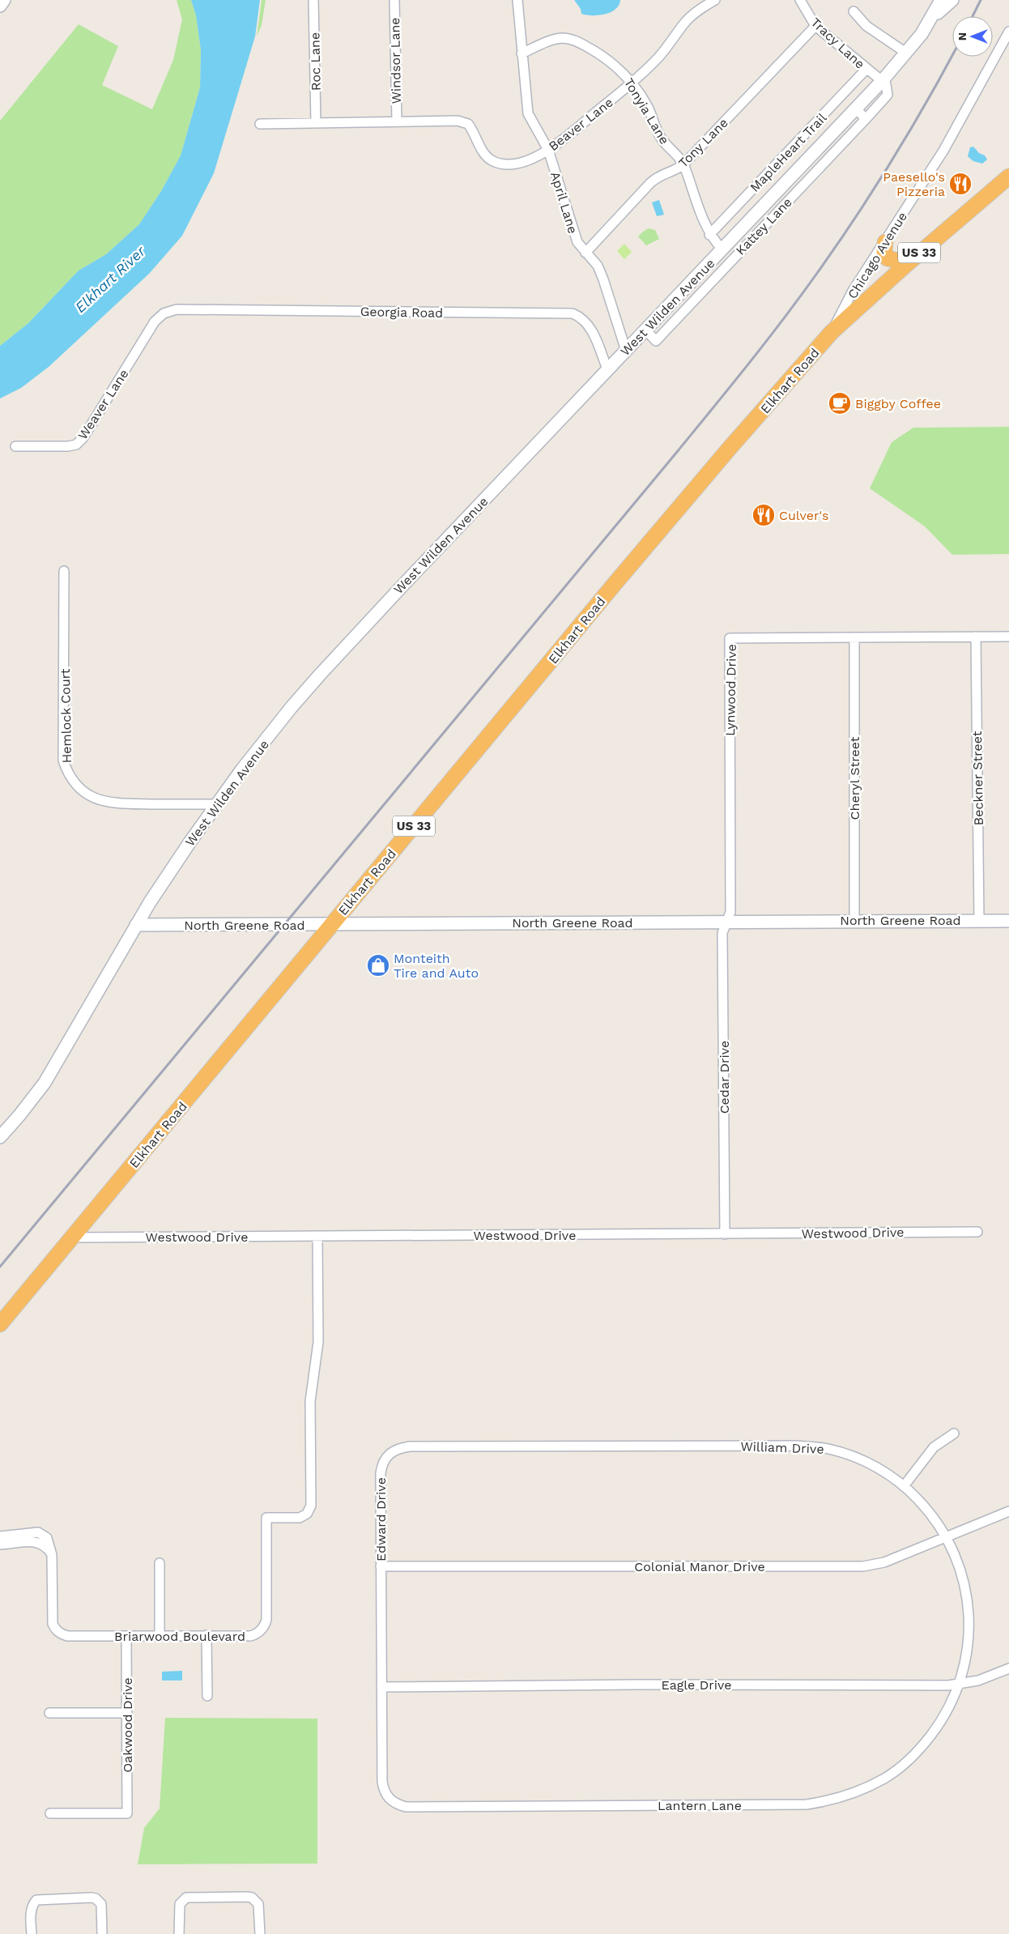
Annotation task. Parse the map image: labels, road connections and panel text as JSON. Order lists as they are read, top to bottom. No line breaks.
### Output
{"streets":{"highway":["US 33","Elkhart Road"],"street":["Tracy Lane","Windsor Lane","Roc Lane","Tonyia Lane","Beaver Lane","Tony Lane","MapleHeart Trail","April Lane","Kattey Lane","Chicago Avenue","West Wilden Avenue","Georgia Road","Weaver Lane","Lynwood Drive","Hemlock Court","Cheryl Street","Beckner Street","North Greene Road","Cedar Drive","Westwood Drive","William Drive","Edward Drive","Colonial Manor Drive","Briarwood Boulevard","Eagle Drive","Oakwood Drive","Lantern Lane"]},"crossings":[["Tracy Lane","Tony Lane"],["Tracy Lane","MapleHeart Trail"],["Tracy Lane","Kattey Lane"],["Tracy Lane","West Wilden Avenue"],["Windsor Lane","Beaver Lane"],["Roc Lane","Beaver Lane"],["Tonyia Lane","Beaver Lane"],["Tonyia Lane","Tony Lane"],["Tonyia Lane","MapleHeart Trail"],["Tonyia Lane","April Lane"],["Tonyia Lane","West Wilden Avenue"],["Beaver Lane","April Lane"],["Tony Lane","April Lane"],["April Lane","West Wilden Avenue"],["Kattey Lane","West Wilden Avenue"],["US 33","Chicago Avenue"],["US 33","Elkhart Road"],["Chicago Avenue","Elkhart Road"],["West Wilden Avenue","Georgia Road"],["West Wilden Avenue","Hemlock Court"],["West Wilden Avenue","North Greene Road"],["Georgia Road","Weaver Lane"],["Elkhart Road","North Greene Road"],["Elkhart Road","Westwood Drive"],["Lynwood Drive","Cheryl Street"],["Lynwood Drive","Beckner Street"],["Lynwood Drive","North Greene Road"],["Lynwood Drive","Cedar Drive"],["Cheryl Street","North Greene Road"],["Beckner Street","North Greene Road"],["North Greene Road","Cedar Drive"],["Cedar Drive","Westwood Drive"],["Westwood Drive","Briarwood Boulevard"],["William Drive","Edward Drive"],["William Drive","Colonial Manor Drive"],["William Drive","Eagle Drive"],["William Drive","Lantern Lane"],["Edward Drive","Colonial Manor Drive"],["Edward Drive","Eagle Drive"],["Edward Drive","Lantern Lane"],["Briarwood Boulevard","Oakwood Drive"],["Eagle Drive","Lantern Lane"]],"water":["Elkhart River"],"places":{"restaurant":["Paesello's Pizzeria","Culver's"],"cafe":["Biggby Coffee"],"shop":["Monteith Tire and Auto"]},"north":"left"}
